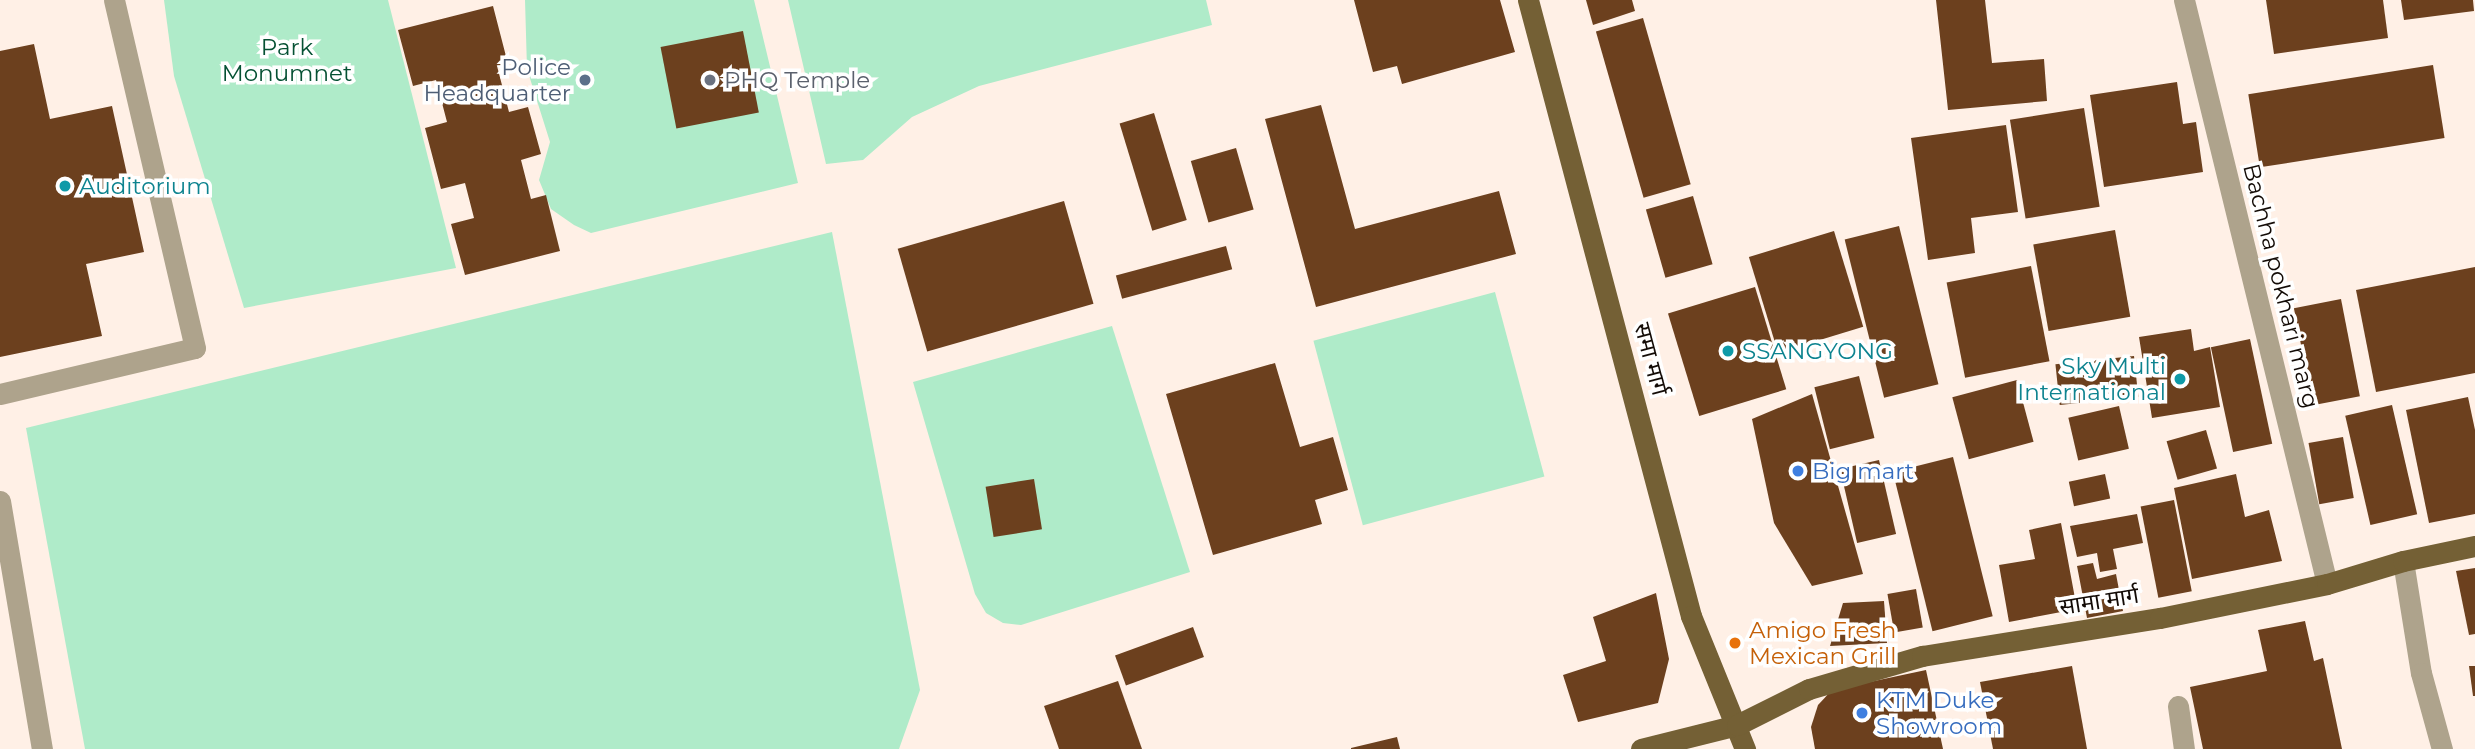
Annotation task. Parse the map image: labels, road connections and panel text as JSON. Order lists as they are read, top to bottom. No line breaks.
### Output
{"streets":{"main road":["समा मार्ग","सामा मार्ग"],"street":["Bachha pokhari marg"]},"crossings":[["Bachha pokhari marg","सामा मार्ग"],["समा मार्ग","सामा मार्ग"]],"parks":["Park Monumnet"],"places":["Police Headquarter","PHQ Temple","Auditorium","SSANGYONG","Sky Multi International","Big mart","Amigo Fresh Mexican Grill","KTM Duke Showroom"]}
